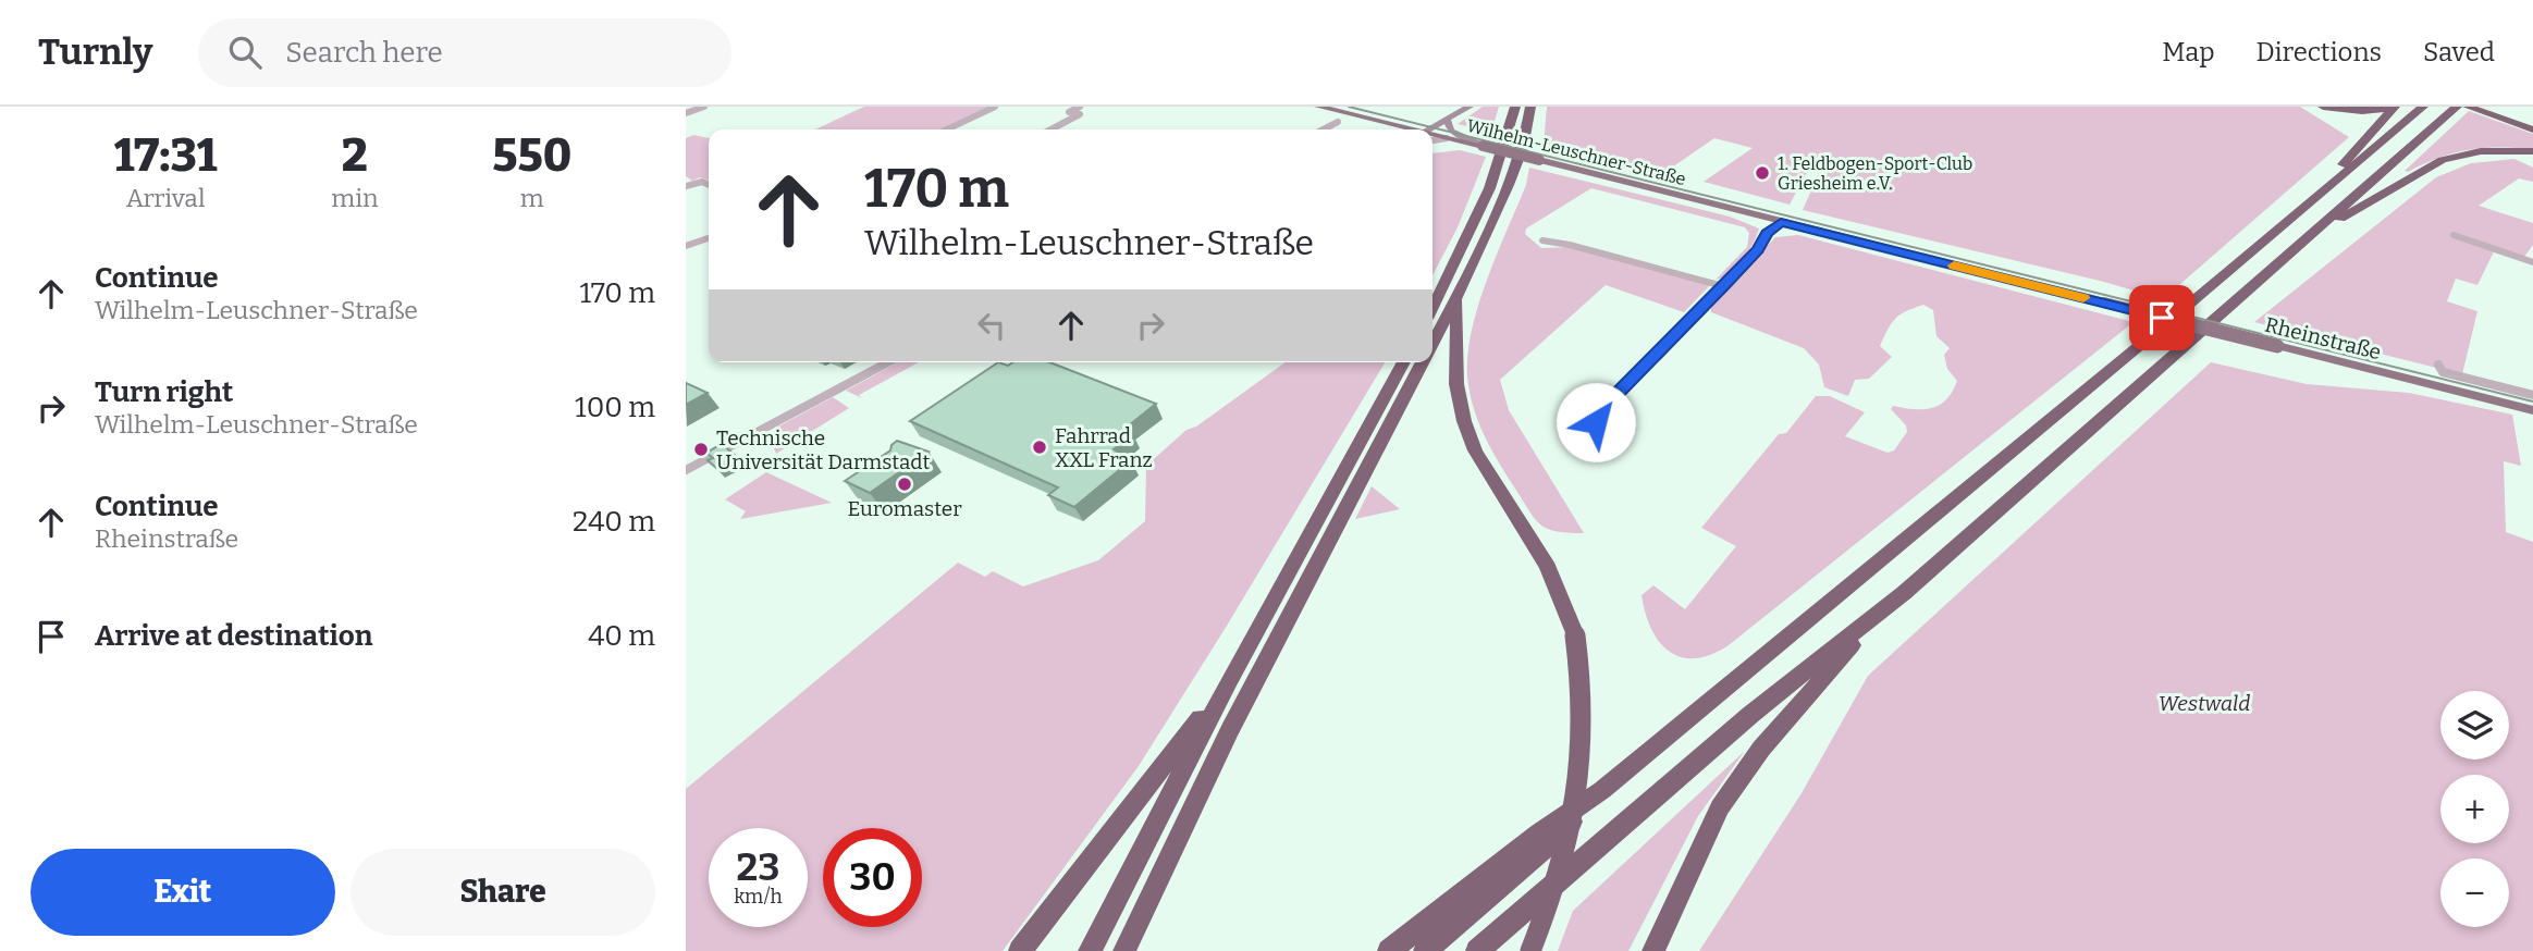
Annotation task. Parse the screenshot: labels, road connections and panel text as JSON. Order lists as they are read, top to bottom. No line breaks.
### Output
{"streets":{"main road":["Wilhelm-Leuschner-Straße","Rheinstraße"]},"crossings":[["Wilhelm-Leuschner-Straße","Rheinstraße"]],"parks":["Westwald"],"places":["1. Feldbogen-Sport-Club Griesheim e.V.","Fahrrad XXL Franz","Technische Universität Darmstadt","Euromaster"],"page":{"header":"Turnly","search":"Search here","nav":["Map","Directions","Saved"],"eta":["17:31","Arrival","2","min","550","m"],"turn":["170 m","Wilhelm-Leuschner-Straße"],"list":[{"name":"Continue","note":"Wilhelm-Leuschner-Straße","value":"170 m"},{"name":"Turn right","note":"Wilhelm-Leuschner-Straße","value":"100 m"},{"name":"Continue","note":"Rheinstraße","value":"240 m"},{"name":"Arrive at destination","value":"40 m"}],"map_buttons":["+","−"],"speed":"23 km/h","limit":"30","buttons":["Exit","Share"]}}
